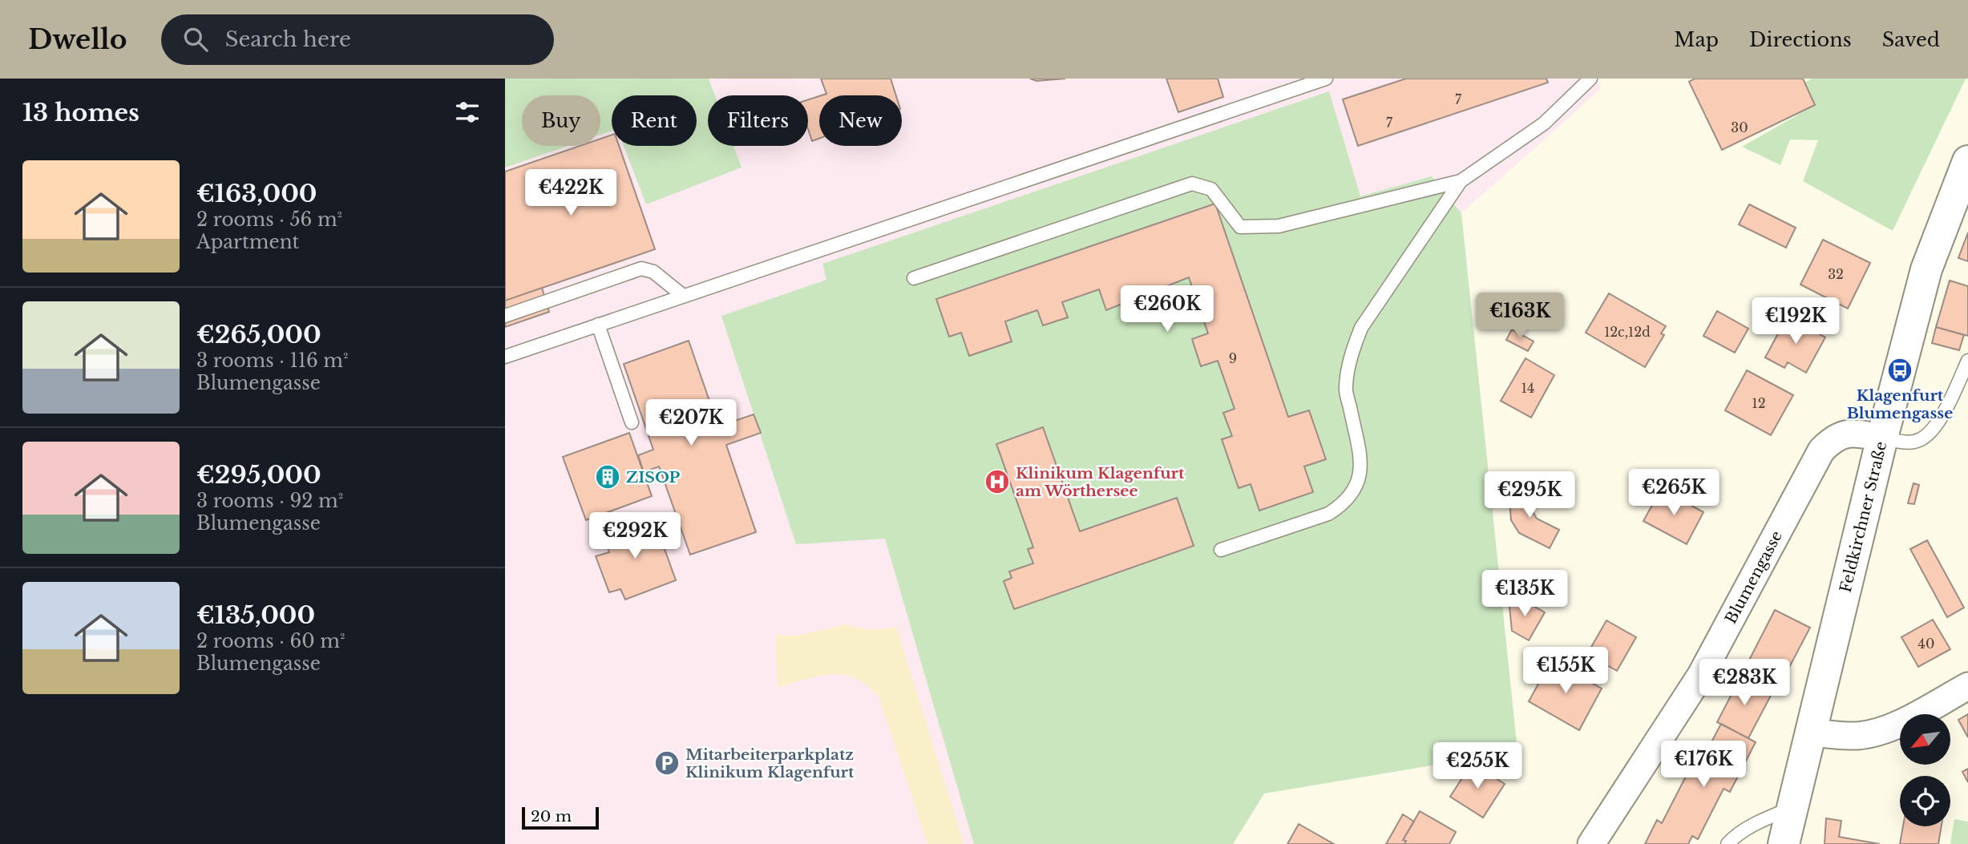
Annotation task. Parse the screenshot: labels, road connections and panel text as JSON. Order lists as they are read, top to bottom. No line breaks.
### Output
{"streets":{"main road":["Feldkirchner Straße"],"street":["Blumengasse"]},"crossings":[["Feldkirchner Straße","Blumengasse"]],"places":{"bus stop":["Klagenfurt Blumengasse"],"building":["ZISOP"],"hospital":["Klinikum Klagenfurt am Wörthersee"],"parking":["Mitarbeiterparkplatz Klinikum Klagenfurt"]},"house_numbers":["7","7","30","32","12c,12d","9","14","12","40"],"scale_bar":"20 m","north":"bottom left","page":{"header":"Dwello","search":"Search here","nav":["Map","Directions","Saved"],"heading":"13 homes","chip":["Buy","Rent","Filters","New"],"list":[{"name":"€163,000","note":"2 rooms · 56 m² · Apartment"},{"name":"€265,000","note":"3 rooms · 116 m² · Blumengasse"},{"name":"€295,000","note":"3 rooms · 92 m² · Blumengasse"},{"name":"€135,000","note":"2 rooms · 60 m² · Blumengasse"}],"price":["€422K","€260K","€163K","€192K","€207K","€265K","€295K","€292K","€135K","€155K","€283K","€176K","€255K"],"scale":"20 m"}}
